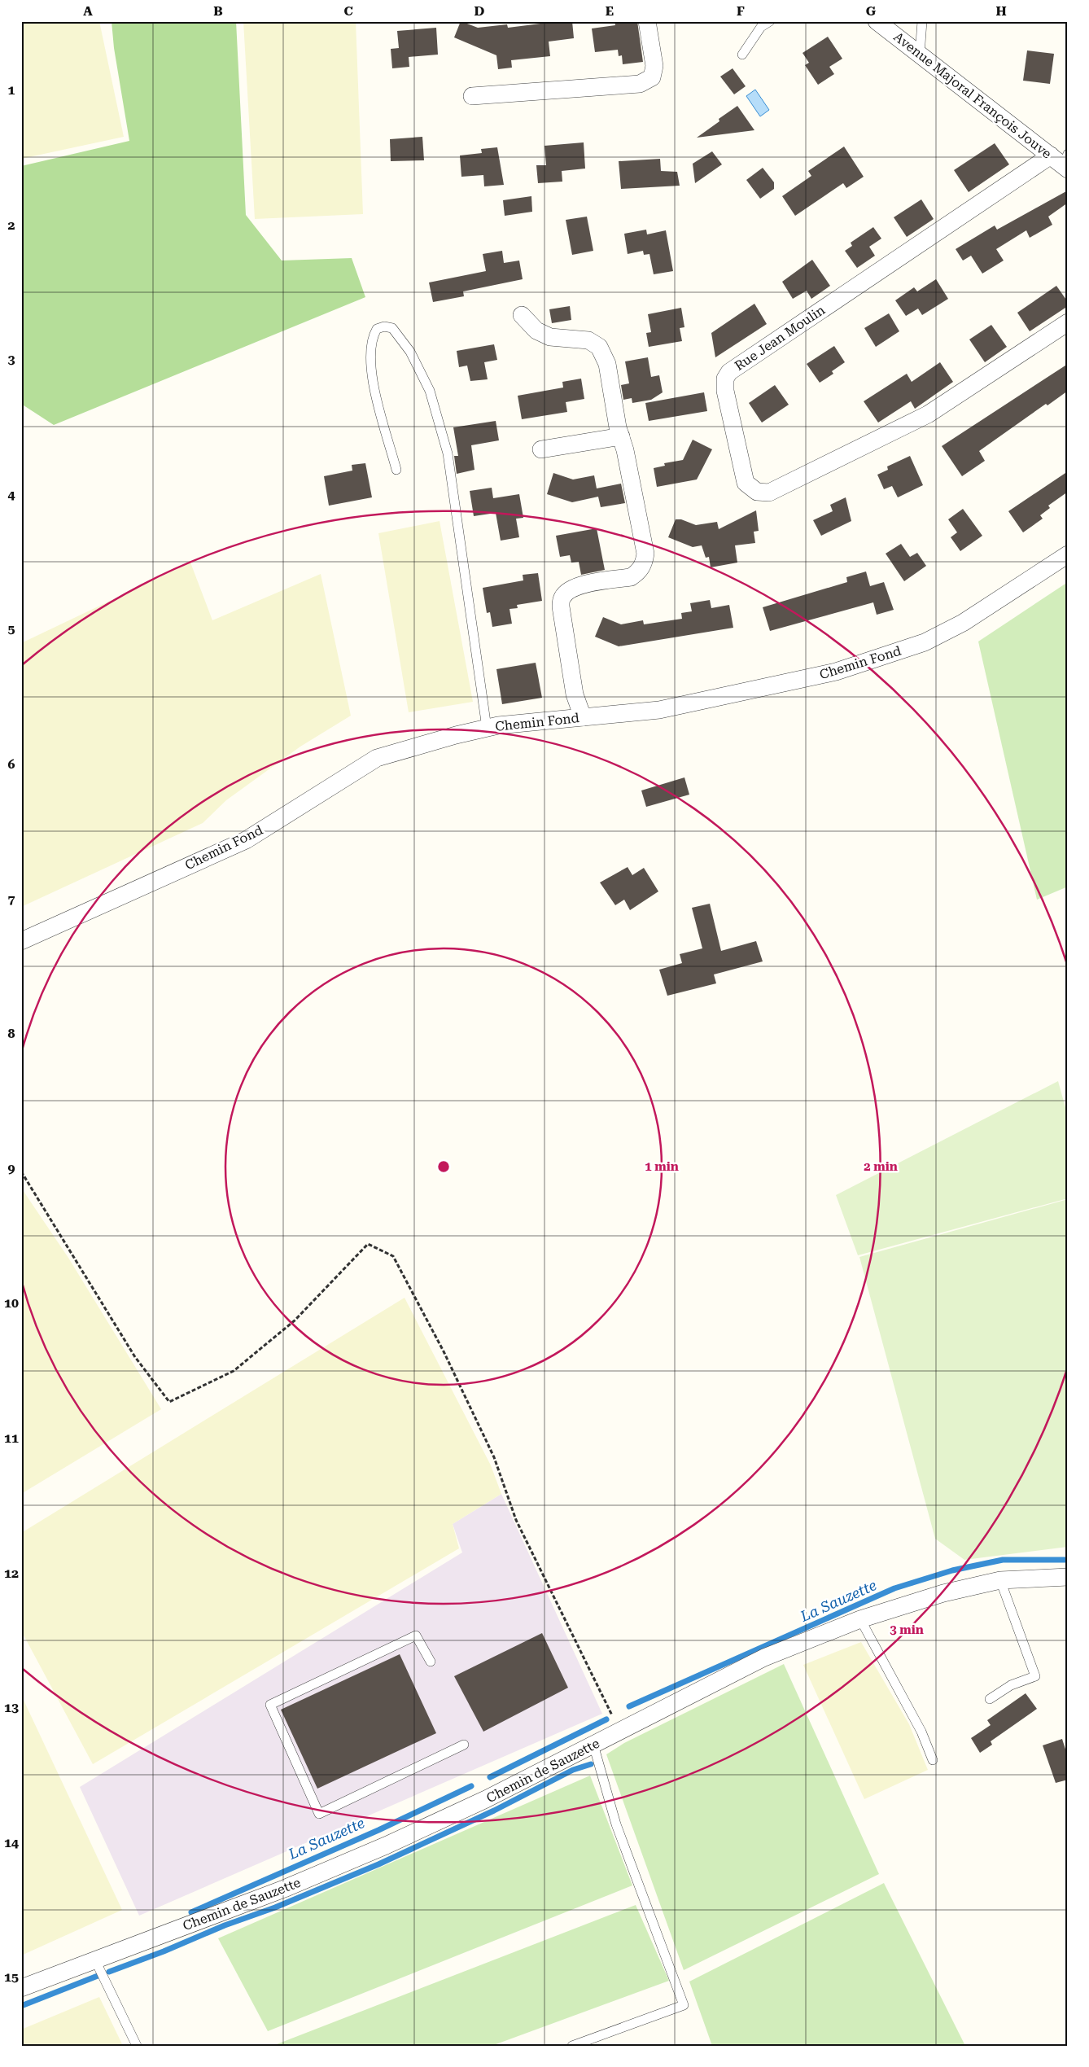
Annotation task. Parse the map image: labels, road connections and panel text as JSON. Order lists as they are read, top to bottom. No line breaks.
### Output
{"streets":{"street":["Avenue Majoral François Jouve","Rue Jean Moulin","Chemin Fond","Chemin de Sauzette"]},"crossings":[["Avenue Majoral François Jouve","Rue Jean Moulin"]],"water":["La Sauzette"],"grid":{"columns":["A","B","C","D","E","F","G","H"],"rows":["1","2","3","4","5","6","7","8","9","10","11","12","13","14","15"]},"rings":["1 min","2 min","3 min"]}
